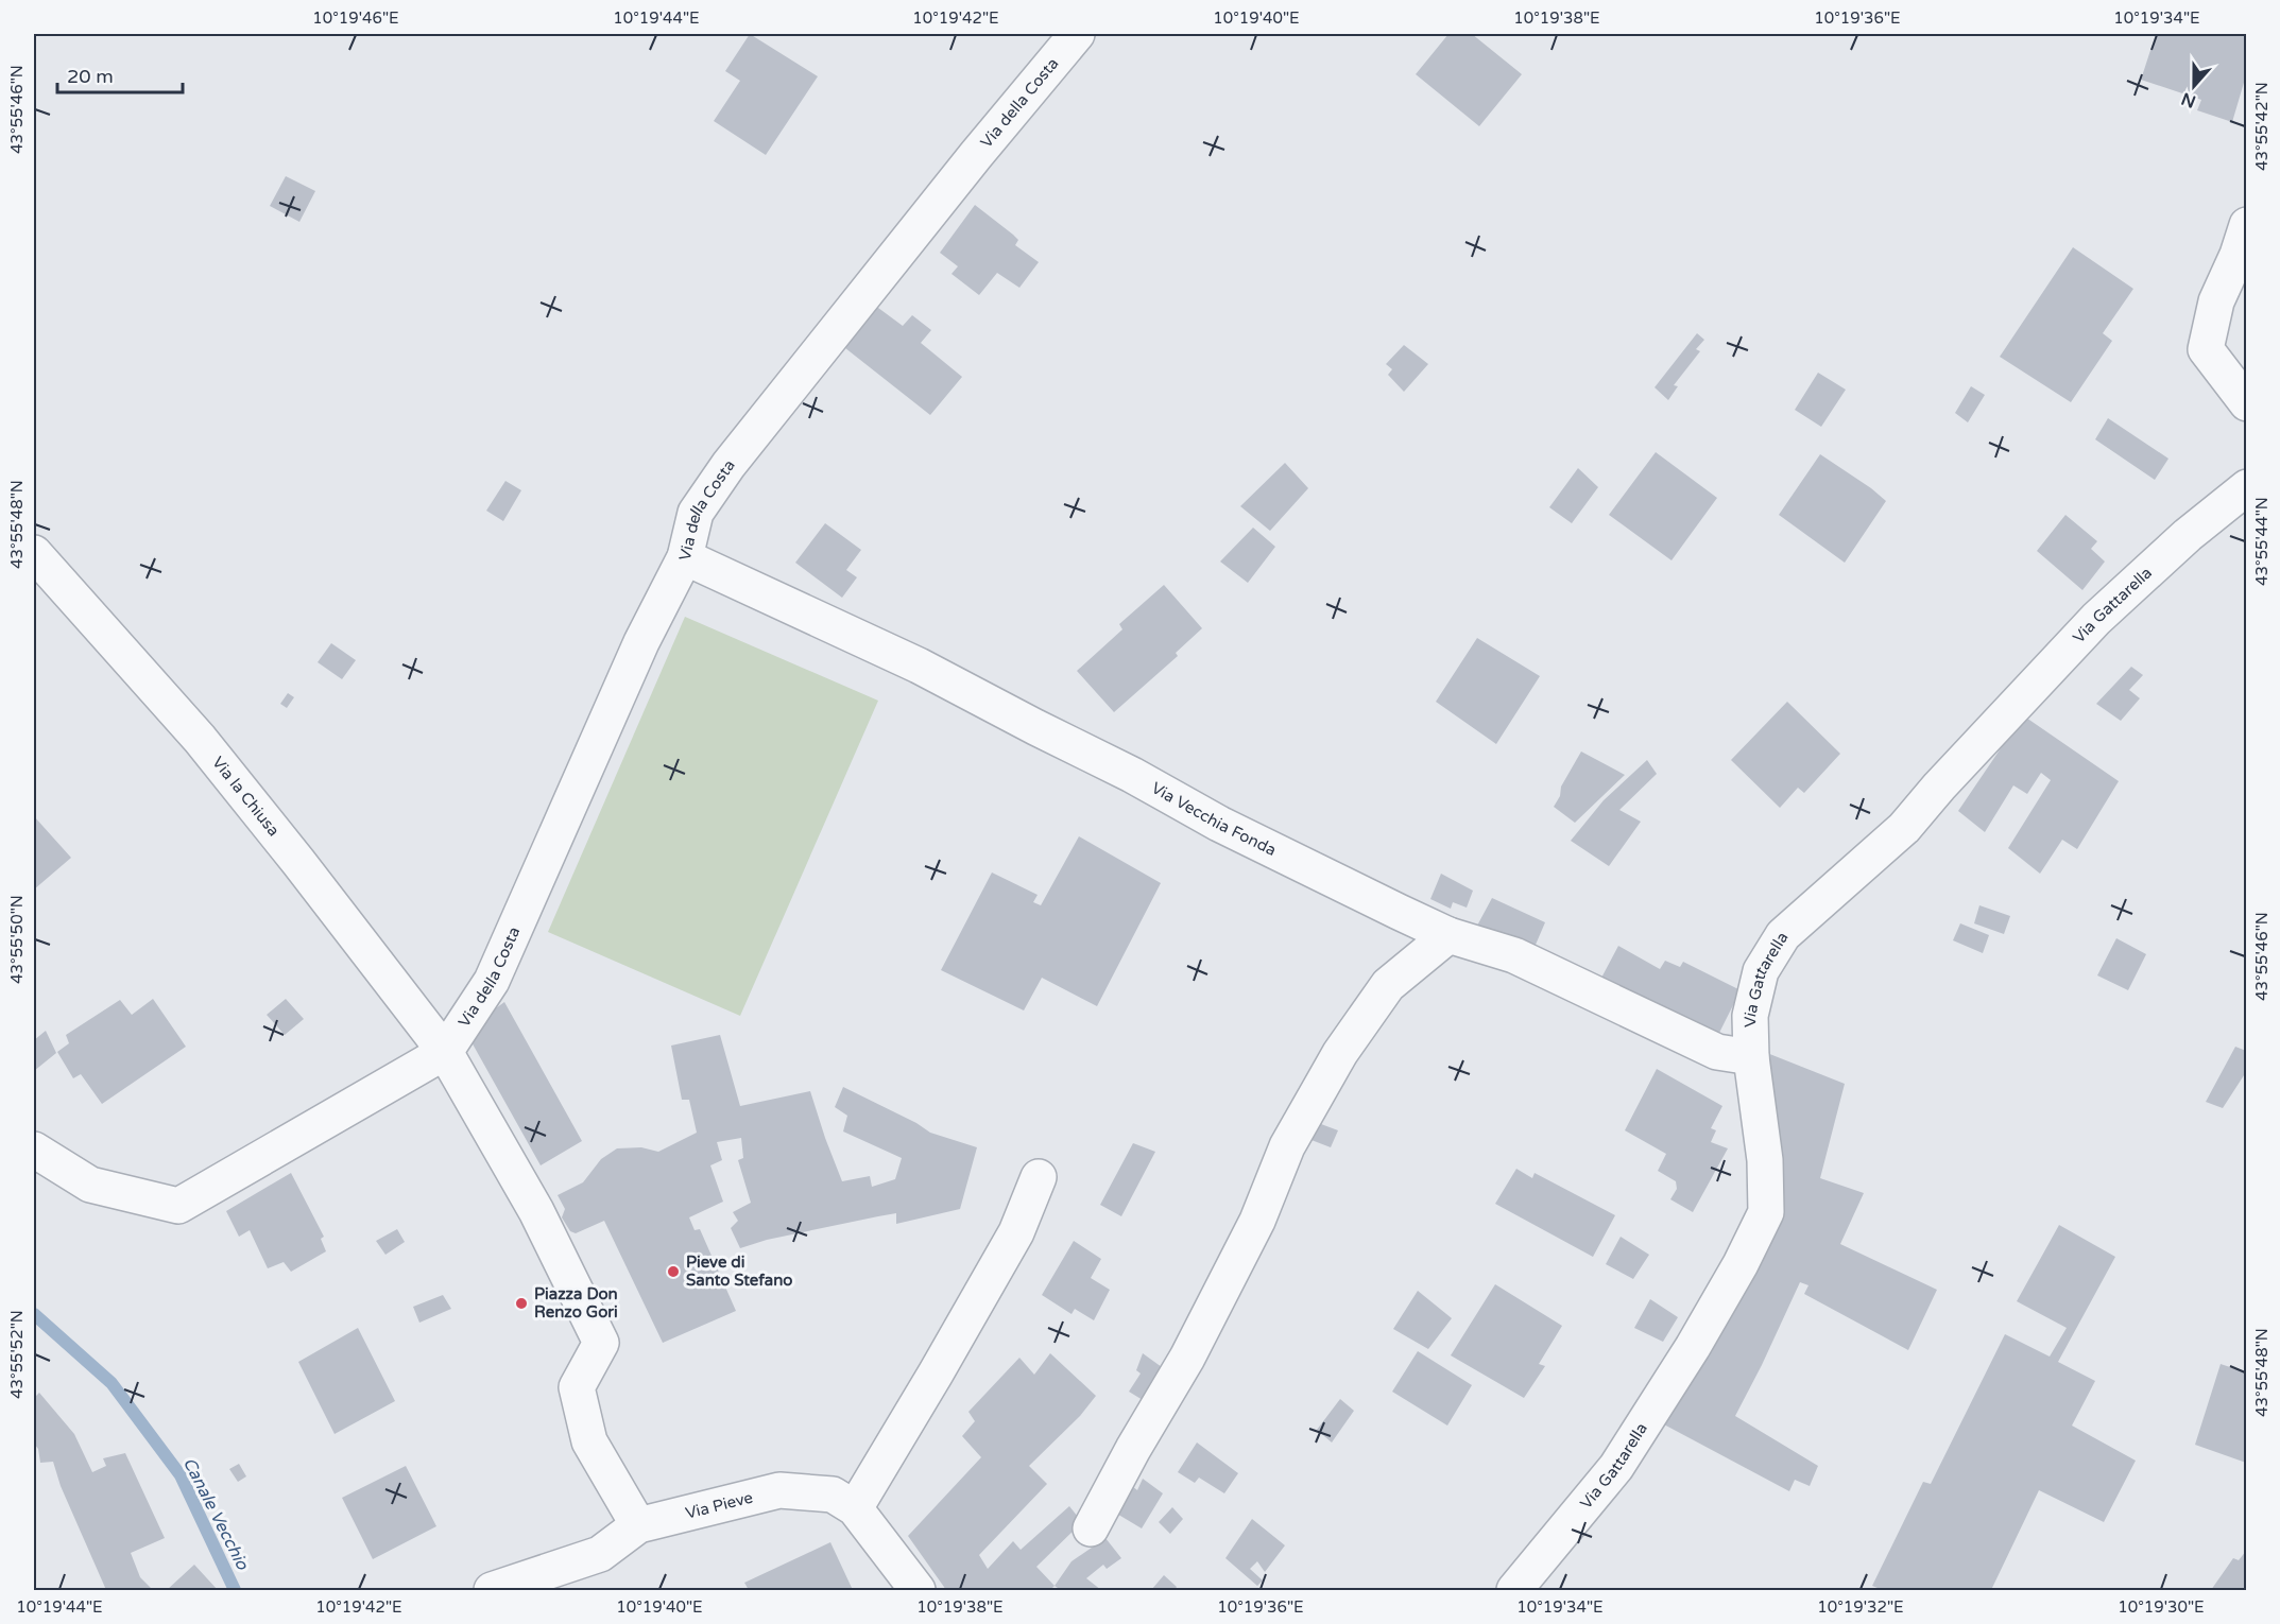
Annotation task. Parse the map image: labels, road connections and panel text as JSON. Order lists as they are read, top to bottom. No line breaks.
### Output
{"streets":{"street":["Via della Costa","Via Gattarella","Via la Chiusa","Via Vecchia Fonda","Via Pieve"]},"crossings":[["Via della Costa","Via la Chiusa"],["Via della Costa","Via Vecchia Fonda"],["Via Gattarella","Via Vecchia Fonda"],["Via la Chiusa","Via Pieve"]],"water":["Canale Vecchio"],"places":["Pieve di Santo Stefano","Piazza Don Renzo Gori"],"scale_bar":"20 m","north":"bottom","coordinates":["10°19'46\"E","10°19'44\"E","10°19'42\"E","10°19'40\"E","10°19'38\"E","10°19'36\"E","10°19'34\"E","43°55'46\"N","43°55'42\"N","43°55'48\"N","43°55'44\"N","43°55'50\"N","43°55'52\"N","10°19'32\"E","10°19'30\"E"]}
